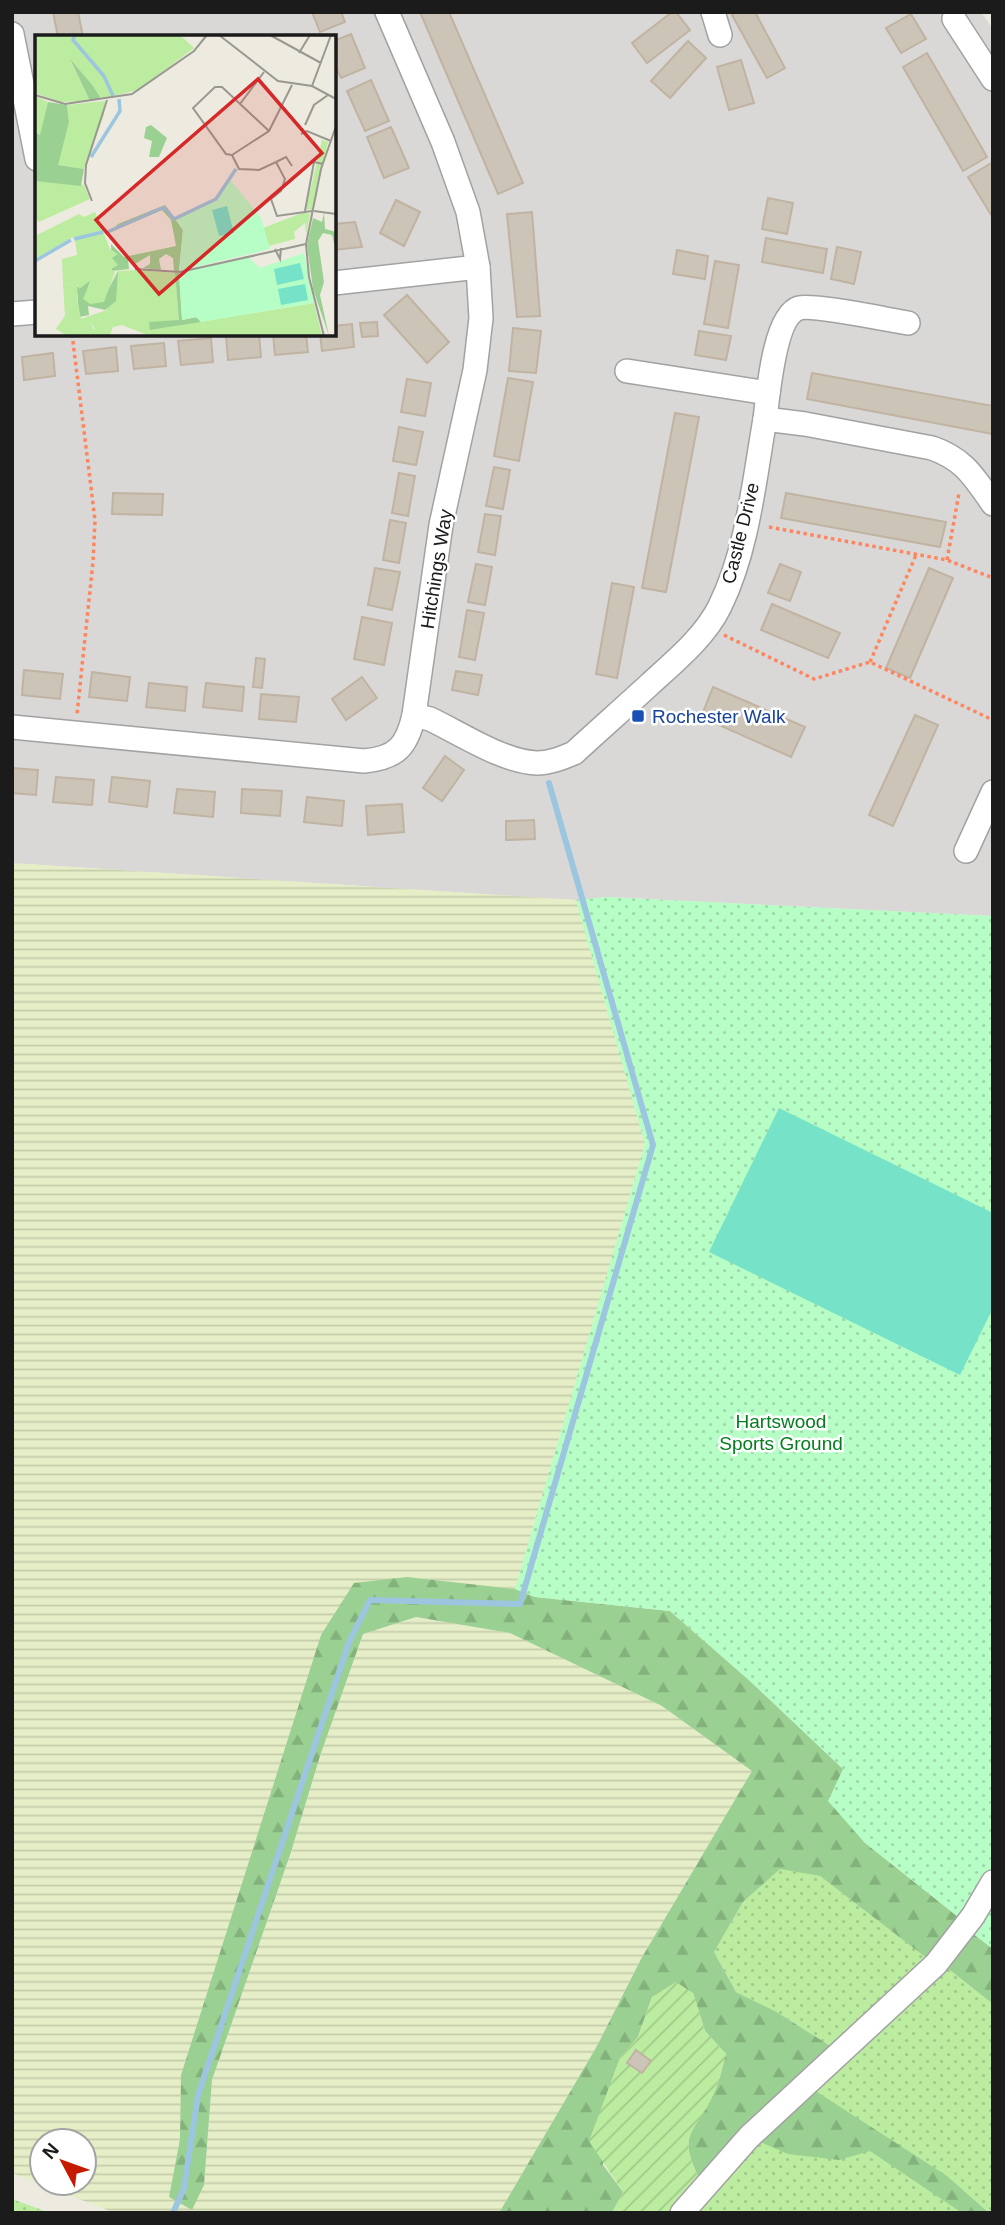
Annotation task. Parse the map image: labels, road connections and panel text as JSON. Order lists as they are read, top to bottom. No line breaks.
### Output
{"streets":{"street":["Castle Drive","Hitchings Way"]},"crossings":[["Castle Drive","Hitchings Way"]],"parks":["Hartswood Sports Ground"],"places":{"transit":["Rochester Walk"]},"north":"top left"}
